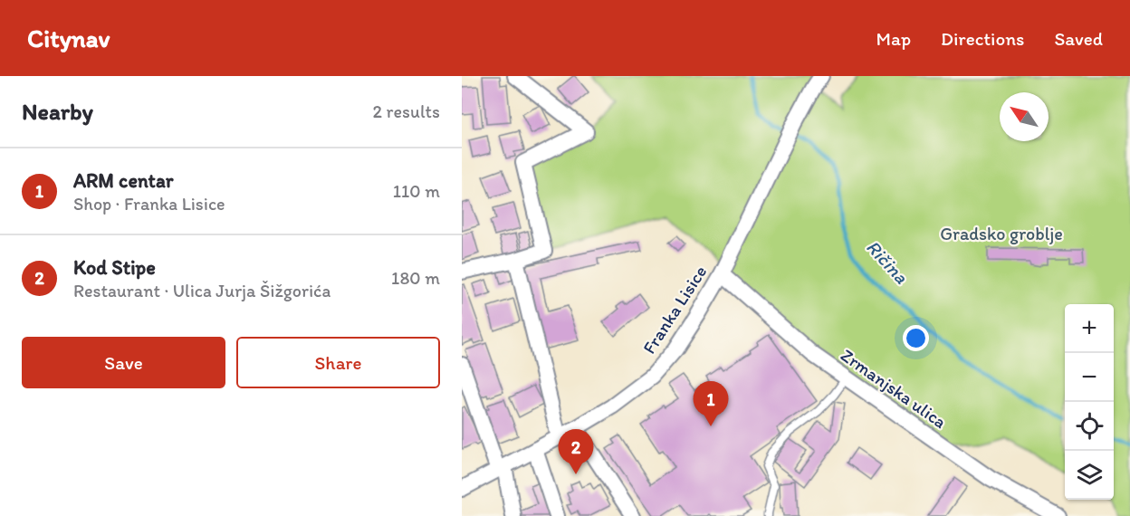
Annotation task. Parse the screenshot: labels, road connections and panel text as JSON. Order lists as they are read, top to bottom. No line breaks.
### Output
{"streets":{"street":["Franka Lisice","Zrmanjska ulica"]},"crossings":[["Franka Lisice","Zrmanjska ulica"]],"water":["Ričina"],"parks":["Gradsko groblje"],"north":"top left","page":{"header":"Citynav","nav":["Map","Directions","Saved"],"heading":["Nearby","2 results"],"list":[{"mark":"1","name":"ARM centar","note":"Shop · Franka Lisice","value":"110 m"},{"mark":"2","name":"Kod Stipe","note":"Restaurant · Ulica Jurja Šižgorića","value":"180 m"}],"map_buttons":["+","−"],"buttons":["Save","Share"],"pins":["1","2"]}}
